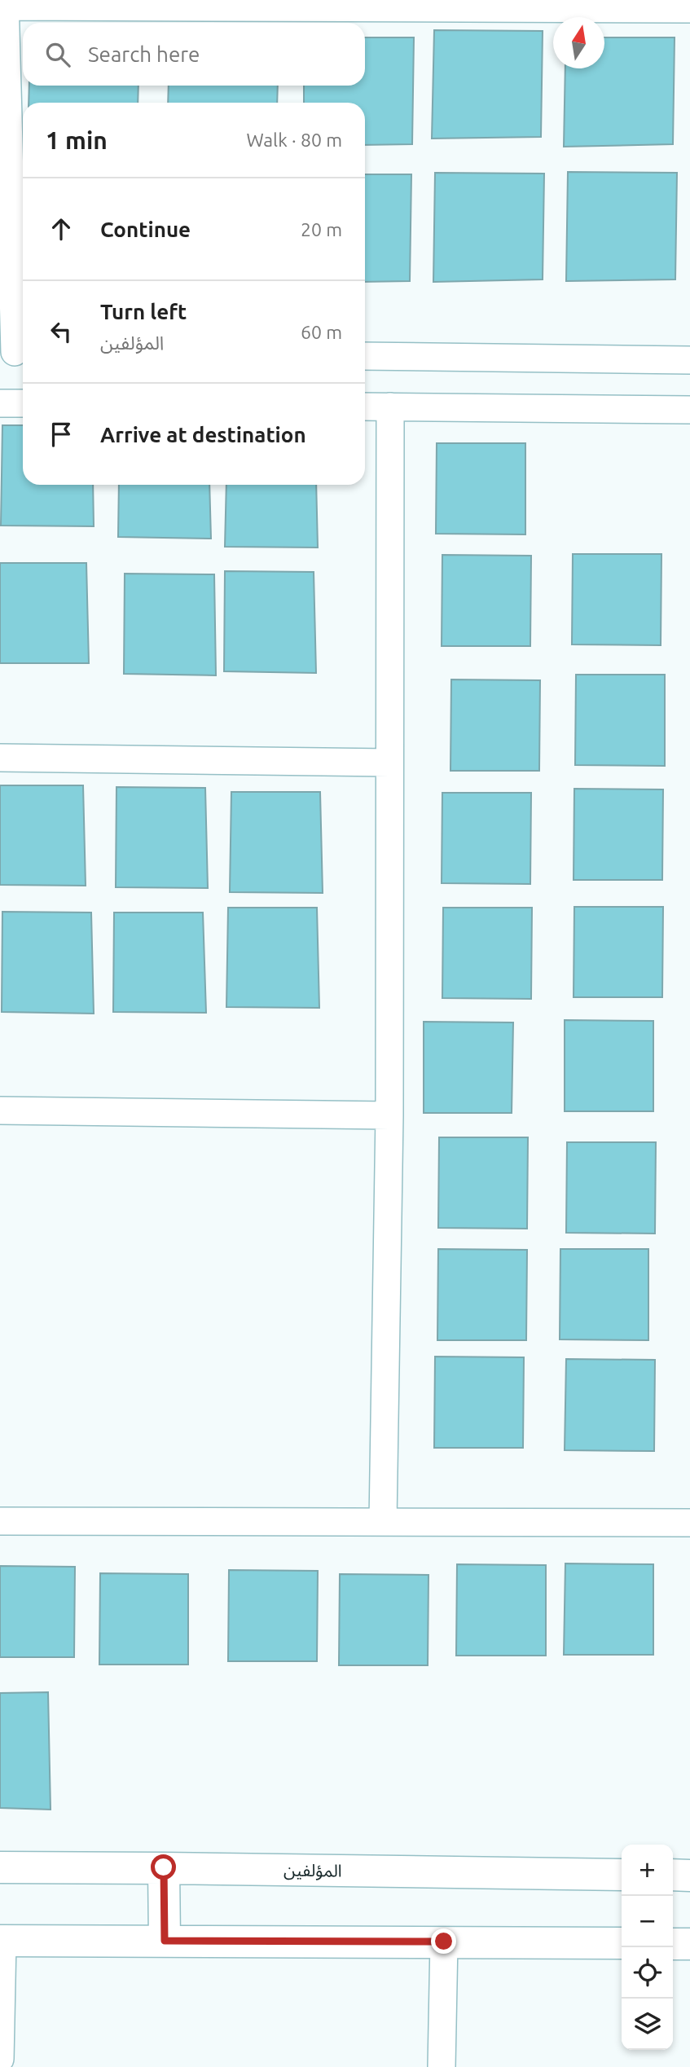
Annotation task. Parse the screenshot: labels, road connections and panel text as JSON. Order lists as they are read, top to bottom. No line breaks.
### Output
{"streets":{"street":["المؤلفين"]},"north":"top","page":{"search":"Search here","heading":["1 min","Walk · 80 m"],"list":[["Continue","20 m"],["Turn left","المؤلفين","60 m"],"Arrive at destination"],"map_buttons":["+","−"]}}
